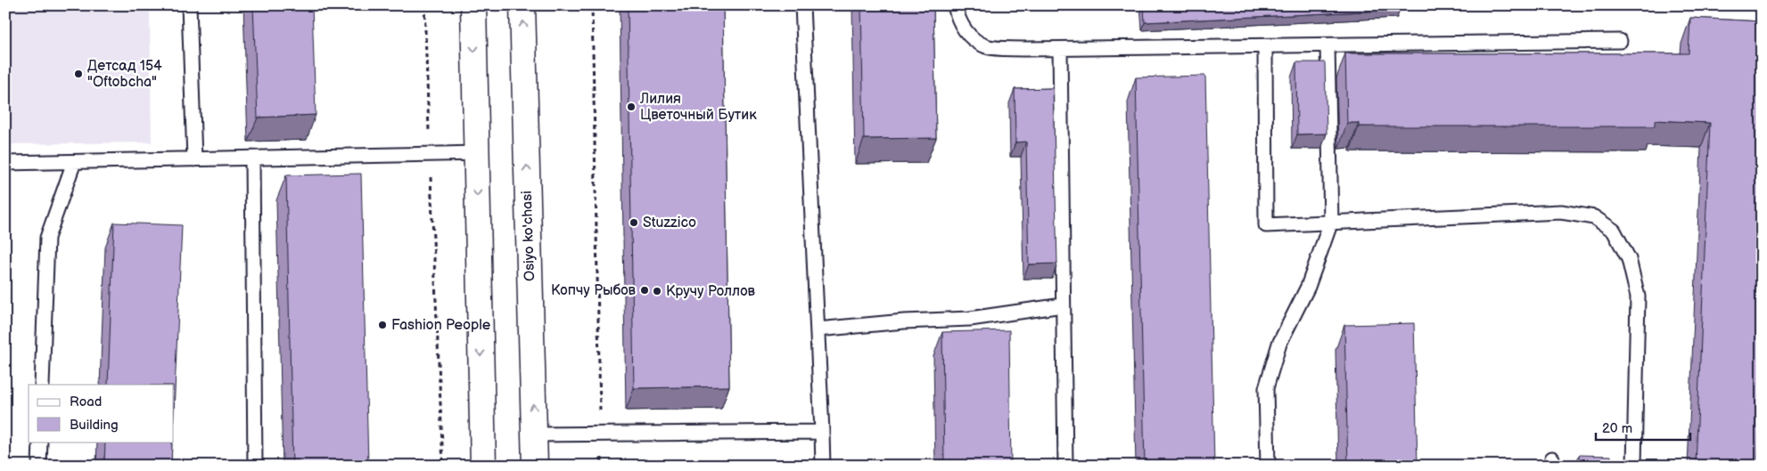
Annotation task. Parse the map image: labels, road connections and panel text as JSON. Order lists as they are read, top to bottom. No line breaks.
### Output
{"streets":{"main road":["Osiyo ko'chasi"]},"places":["Детсад 154 \"Oftobcha\"","Лилия Цветочный Бутик","Stuzzico","Копчу Рыбов","Кручу Роллов","Fashion People"],"legend":["Road","Building"],"scale_bar":"20 m"}
